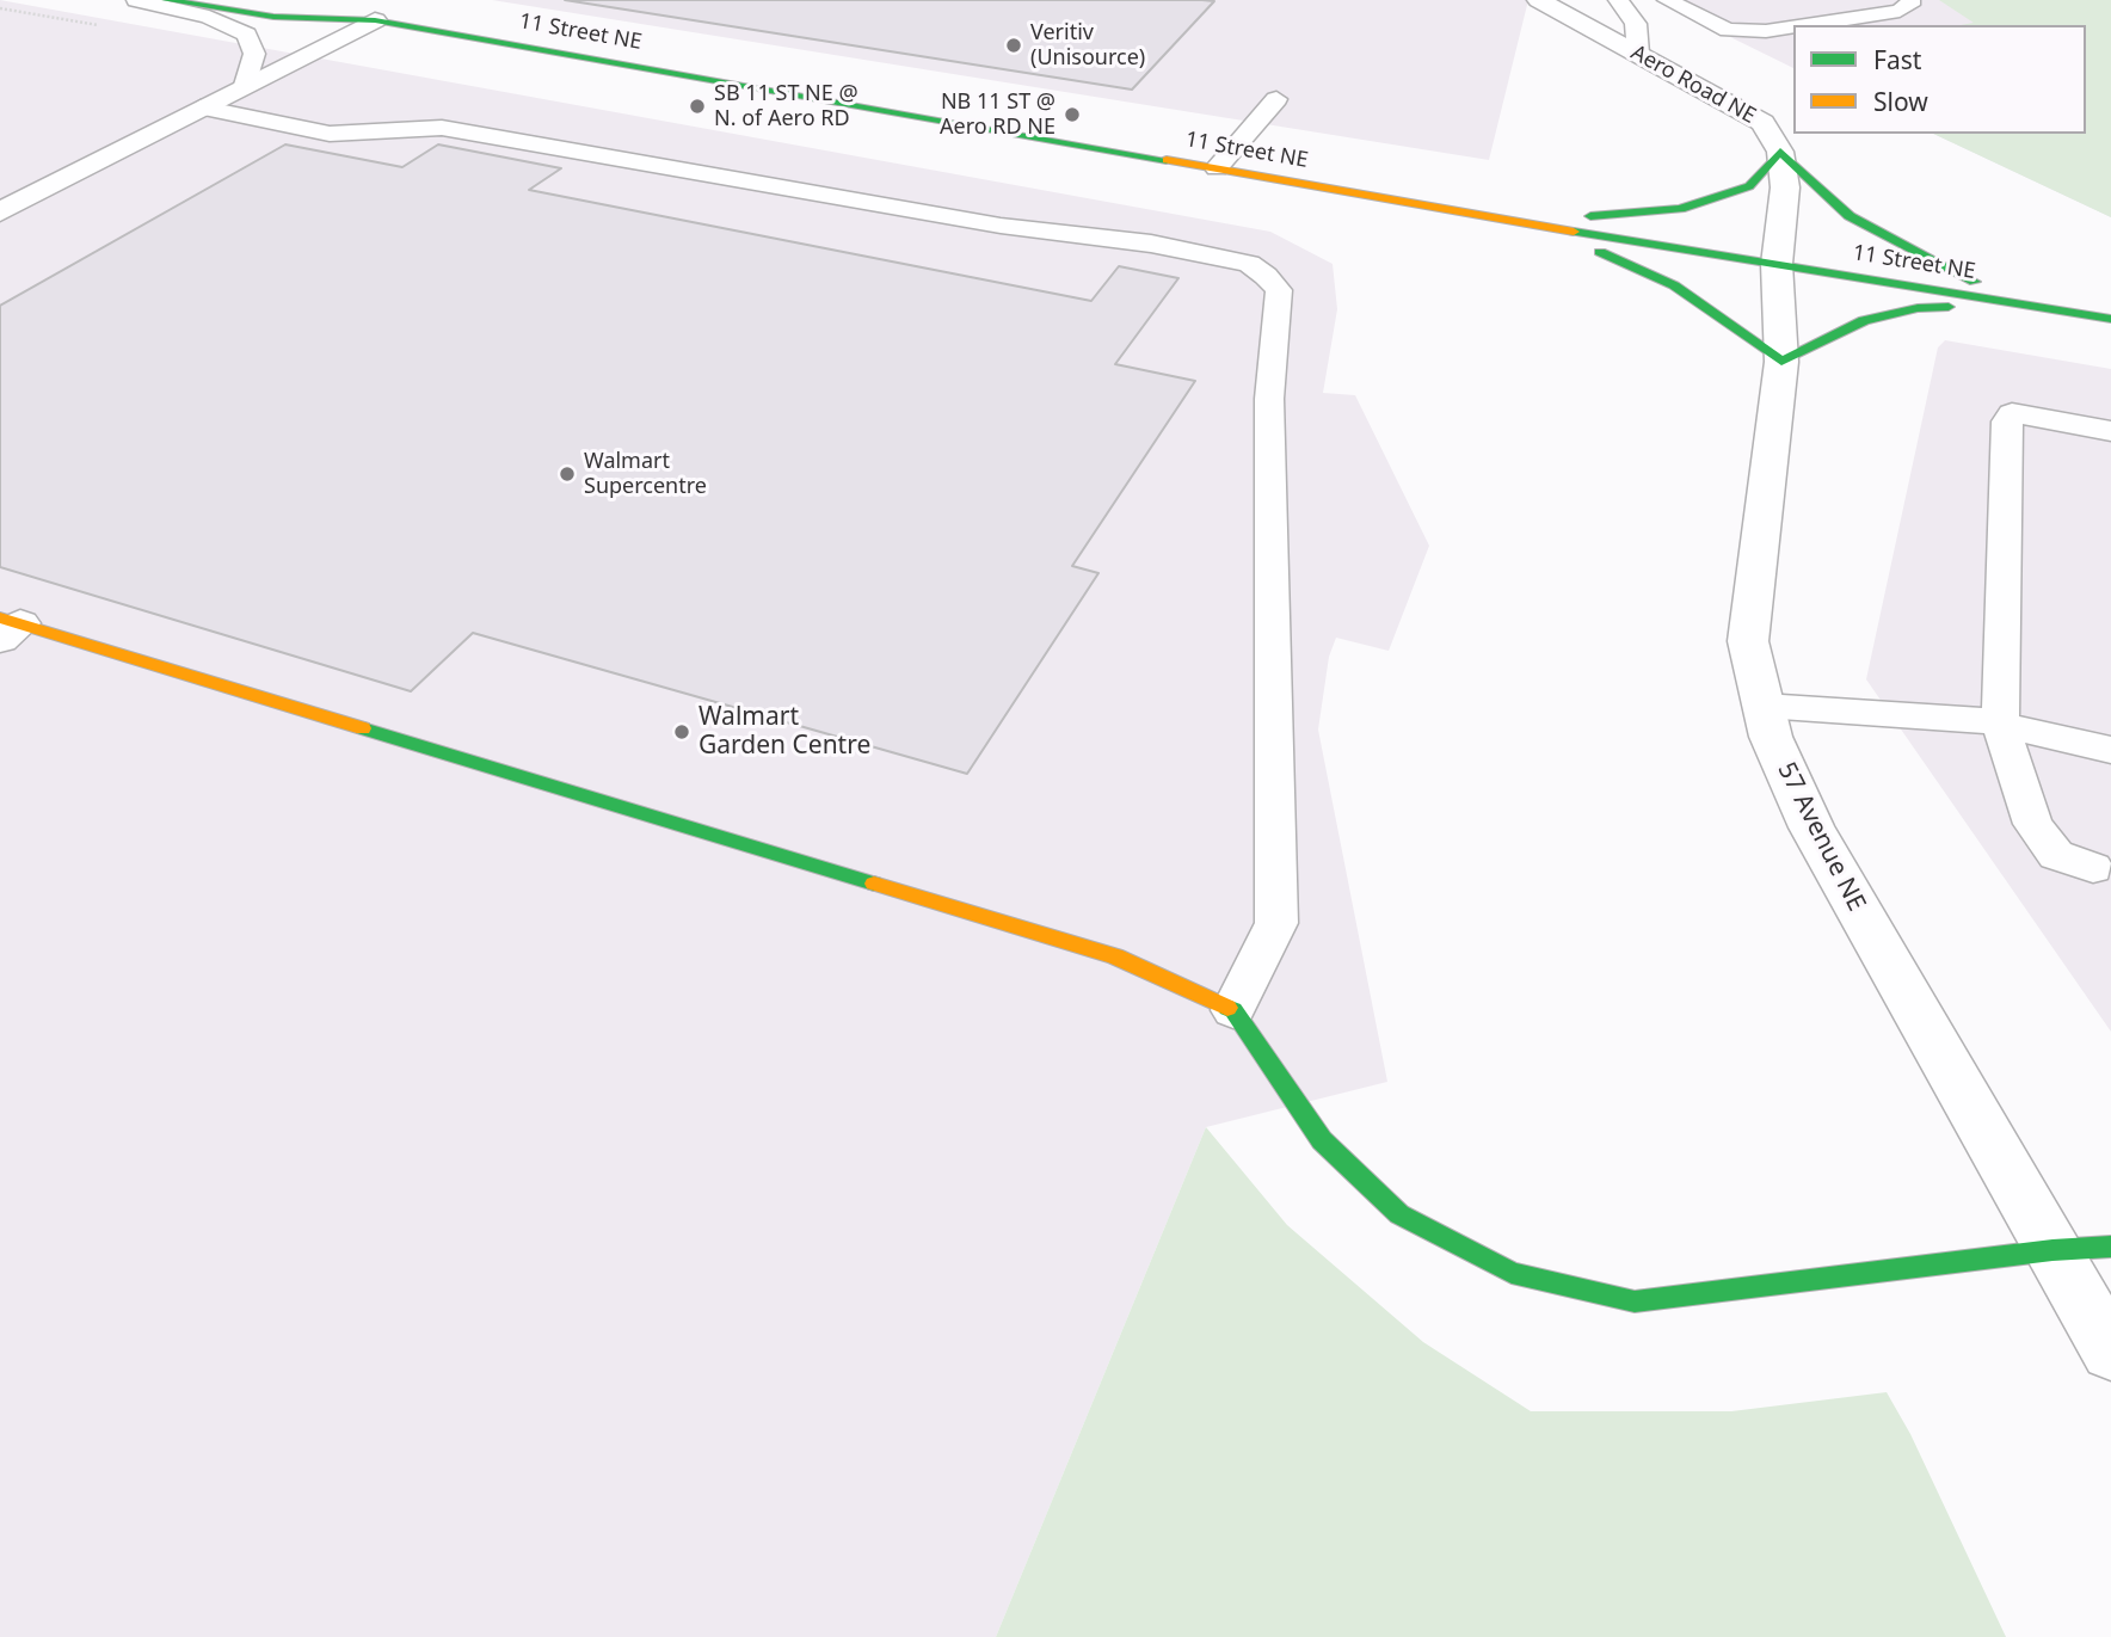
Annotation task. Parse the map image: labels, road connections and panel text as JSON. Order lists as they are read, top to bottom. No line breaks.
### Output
{"streets":{"street":["11 Street NE","Aero Road NE","57 Avenue NE"]},"crossings":[["11 Street NE","57 Avenue NE"]],"places":["Veritiv (Unisource)","SB 11 ST NE @ N. of Aero RD","NB 11 ST @ Aero RD NE","Walmart Supercentre","Walmart Garden Centre"],"legend":["Fast","Slow"]}
